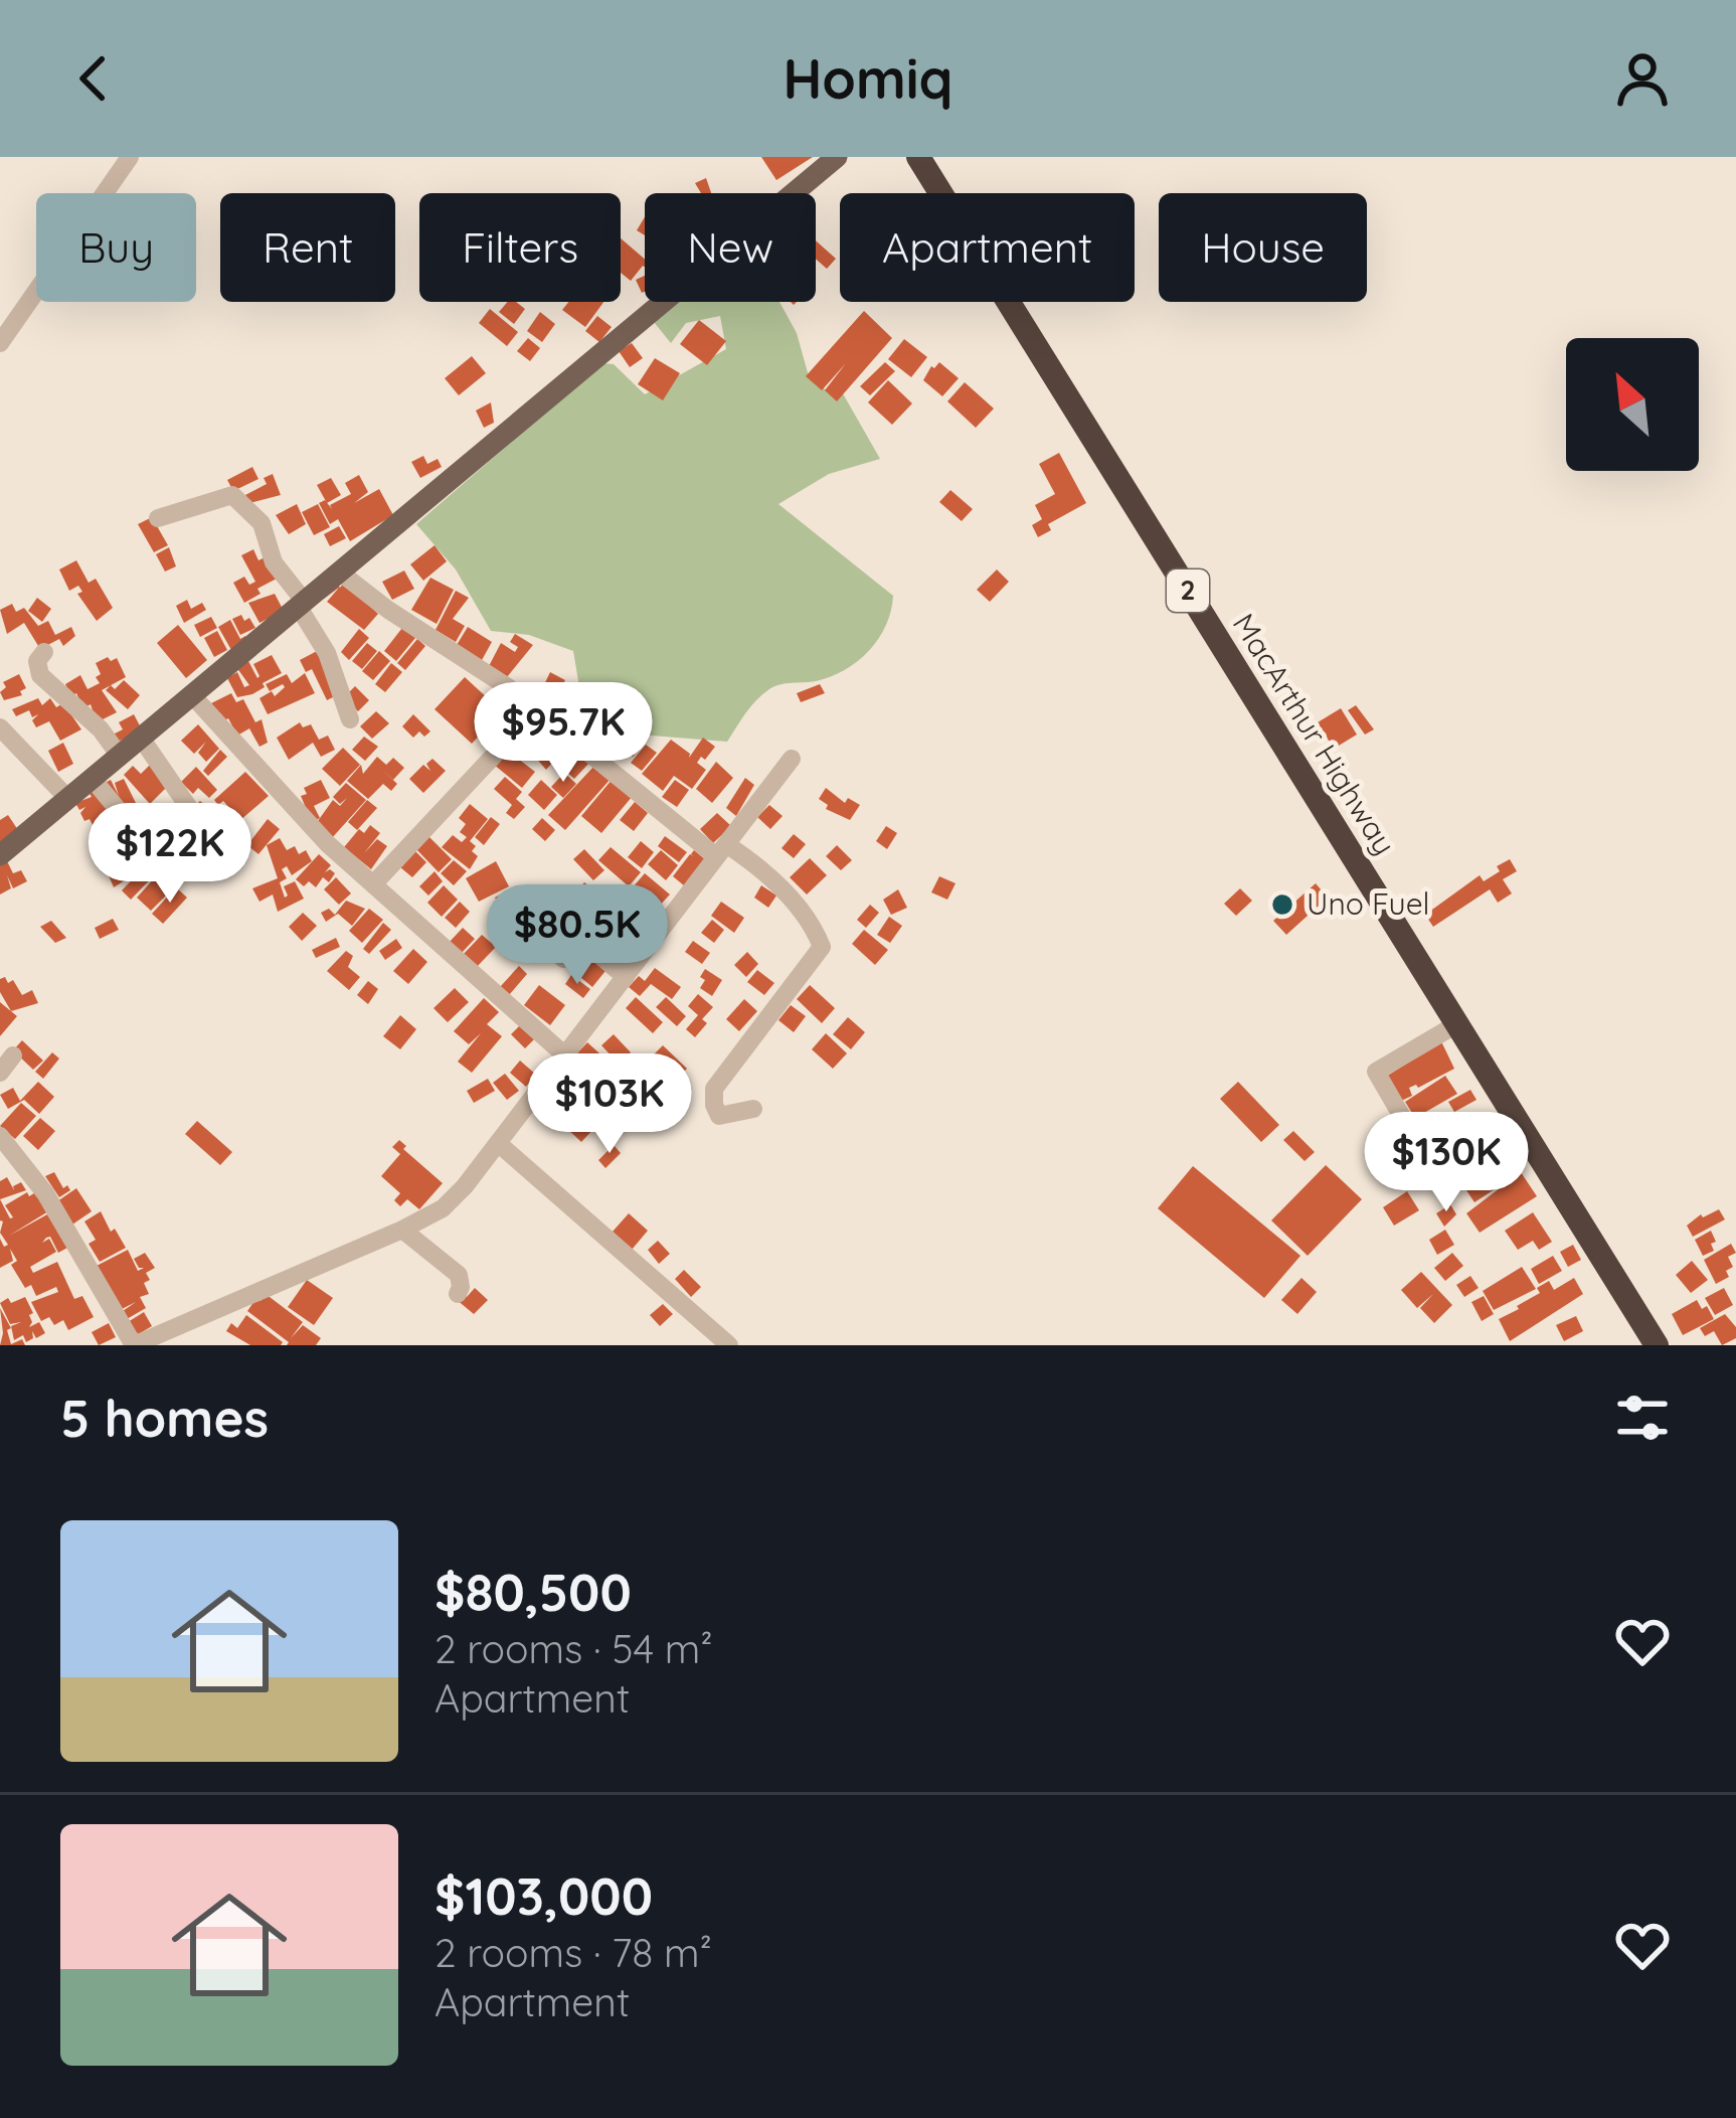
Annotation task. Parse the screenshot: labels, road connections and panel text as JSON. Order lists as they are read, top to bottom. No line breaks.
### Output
{"streets":{"highway":["2","MacArthur Highway"]},"places":["Uno Fuel"],"north":"top left","page":{"header":"Homiq","chip":["Buy","Rent","Filters","New","Apartment","House"],"price":["$95.7K","$122K","$80.5K","$103K","$130K"],"heading":"5 homes","list":[{"name":"$80,500","note":"2 rooms · 54 m² · Apartment"},{"name":"$103,000","note":"2 rooms · 78 m² · Apartment"}]}}
